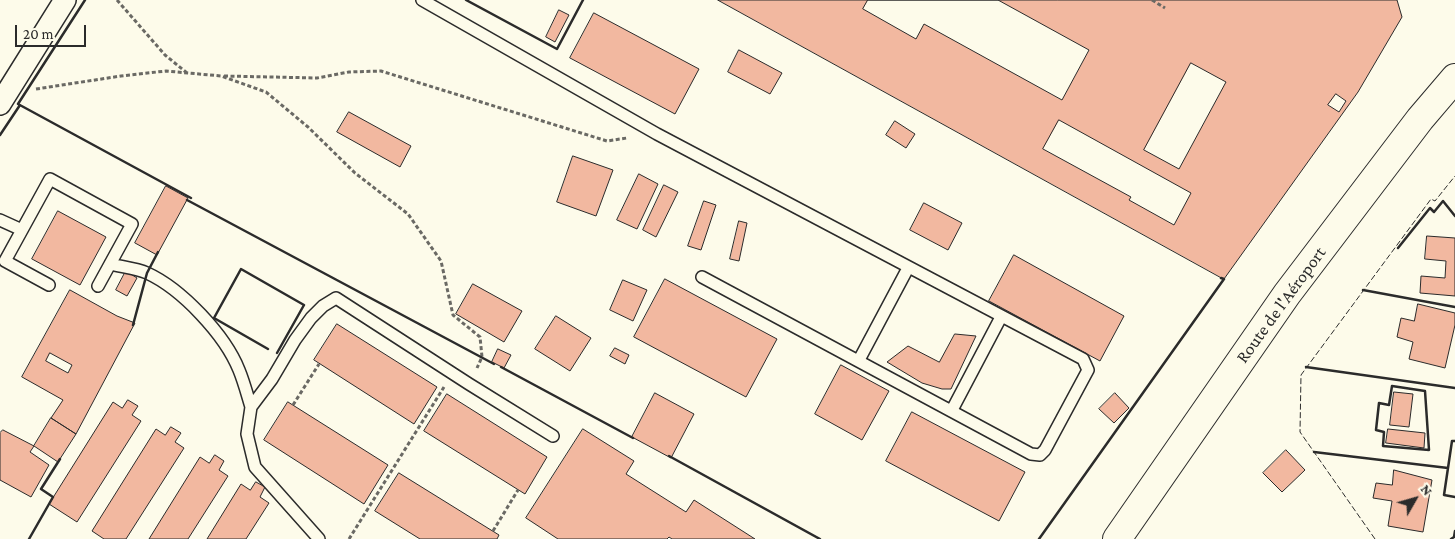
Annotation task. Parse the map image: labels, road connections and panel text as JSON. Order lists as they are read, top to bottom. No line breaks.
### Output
{"streets":{"main road":["Route de l'Aéroport"]},"scale_bar":"20 m","north":"top right"}
